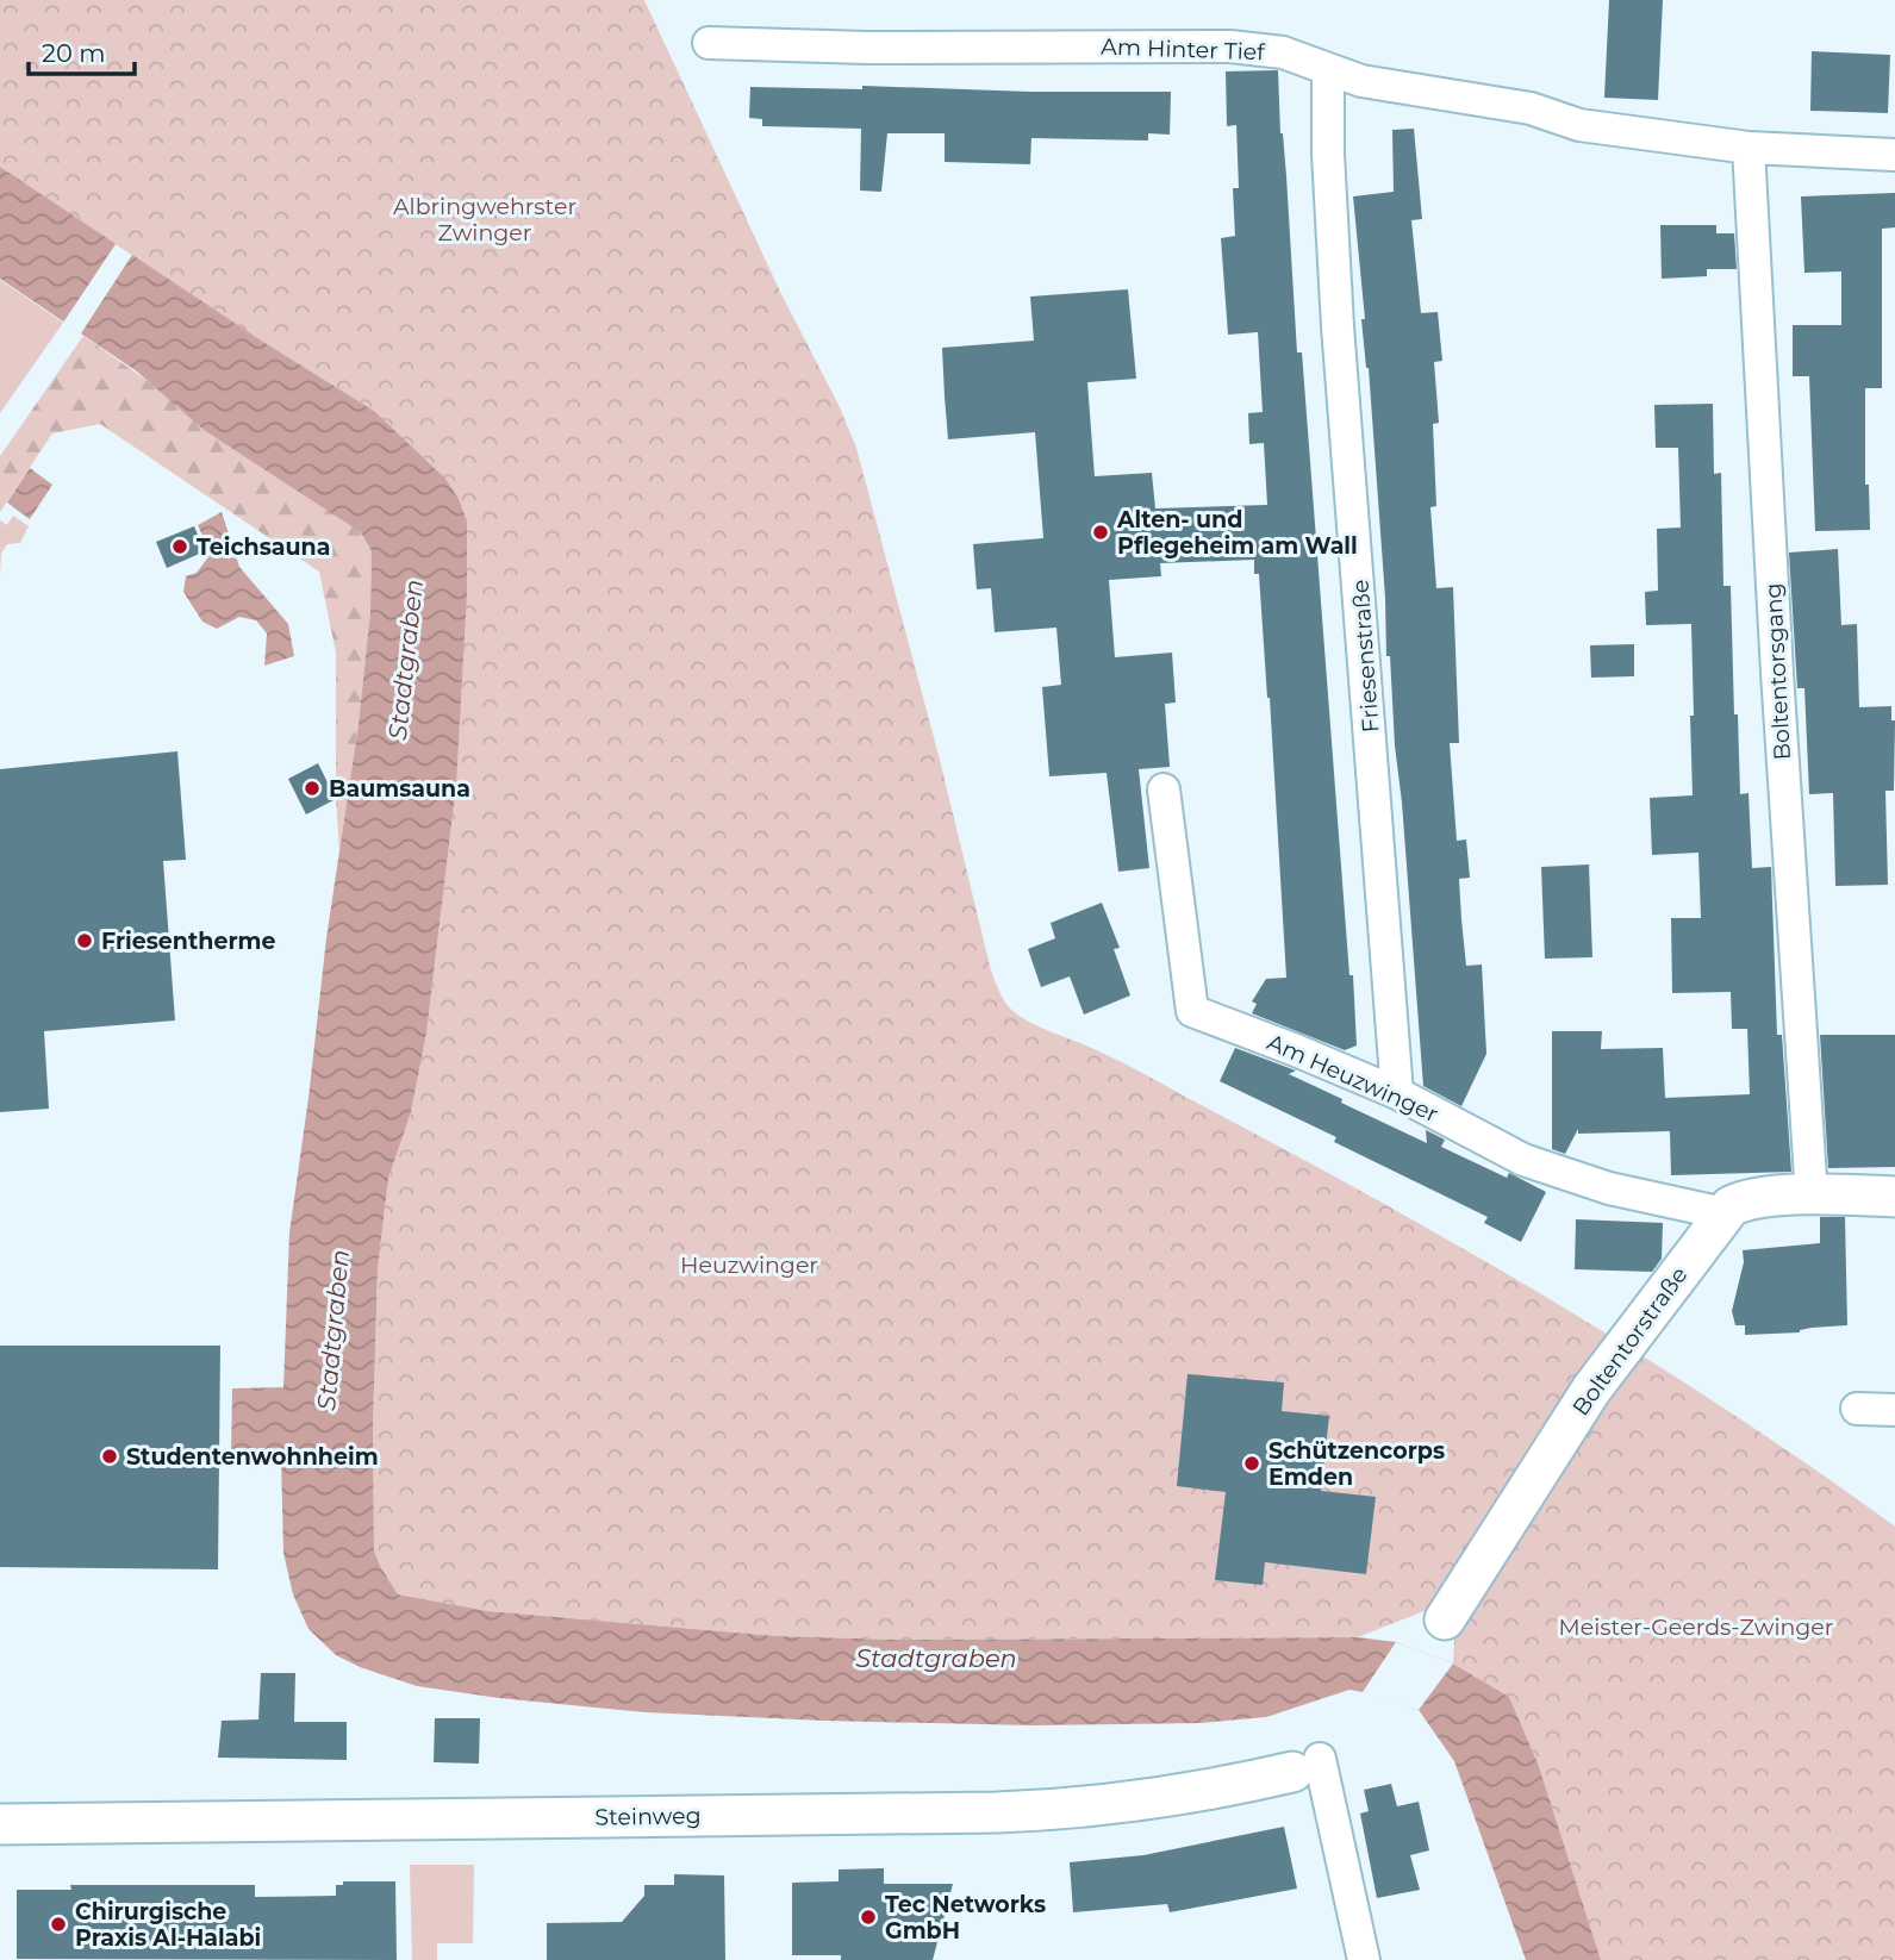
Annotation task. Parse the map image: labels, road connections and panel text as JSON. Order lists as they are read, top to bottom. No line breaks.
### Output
{"streets":{"street":["Am Hinter Tief","Friesenstraße","Boltentorsgang","Am Heuzwinger","Boltentorstraße","Steinweg"]},"crossings":[["Am Hinter Tief","Friesenstraße"],["Am Hinter Tief","Boltentorsgang"],["Friesenstraße","Am Heuzwinger"],["Am Heuzwinger","Boltentorstraße"]],"water":["Stadtgraben"],"parks":["Albringwehrster Zwinger","Heuzwinger","Meister-Geerds-Zwinger"],"places":["Alten- und Pflegeheim am Wall","Teichsauna","Baumsauna","Friesentherme","Studentenwohnheim","Schützencorps Emden","Tec Networks GmbH","Chirurgische Praxis Al-Halabi"],"scale_bar":"20 m"}
